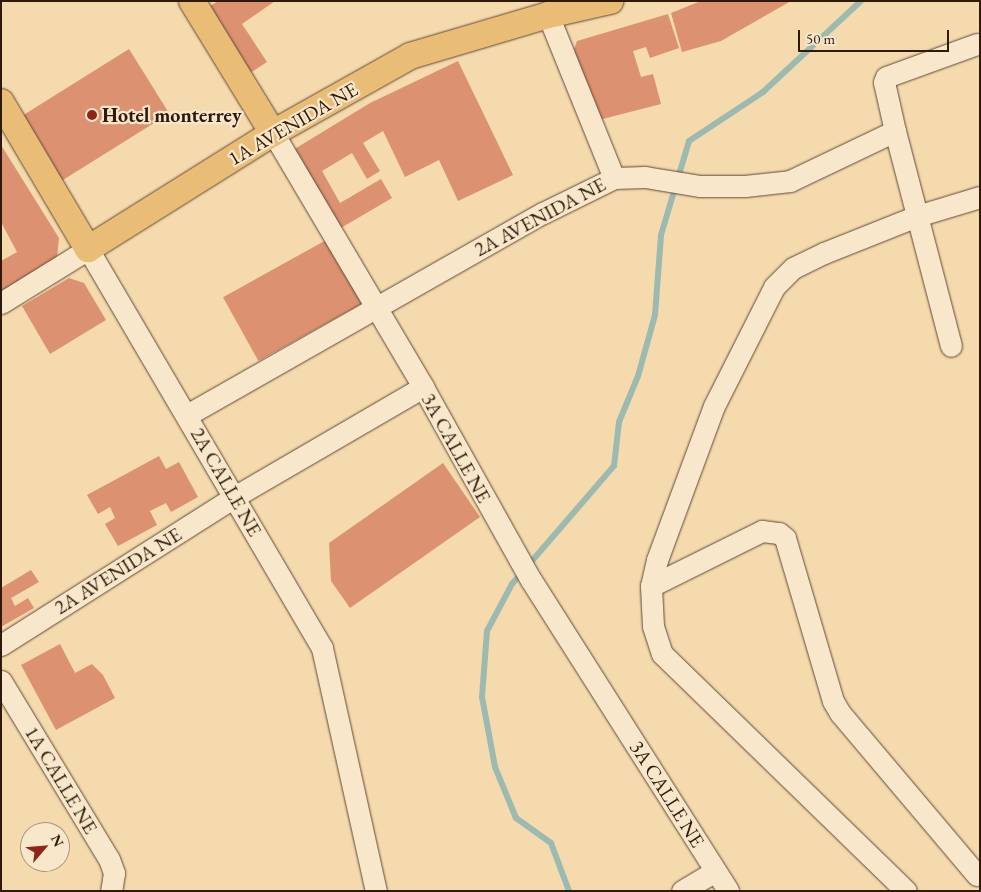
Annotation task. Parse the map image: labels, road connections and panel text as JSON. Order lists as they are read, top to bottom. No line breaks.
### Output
{"streets":{"main road":["1A AVENIDA NE","3A CALLE NE","2A CALLE NE"],"street":["2A AVENIDA NE","1A CALLE NE"]},"crossings":[["1A AVENIDA NE","3A CALLE NE"],["1A AVENIDA NE","2A CALLE NE"],["2A AVENIDA NE","3A CALLE NE"],["2A AVENIDA NE","2A CALLE NE"]],"places":["Hotel monterrey"],"scale_bar":"50 m","north":"top right"}
